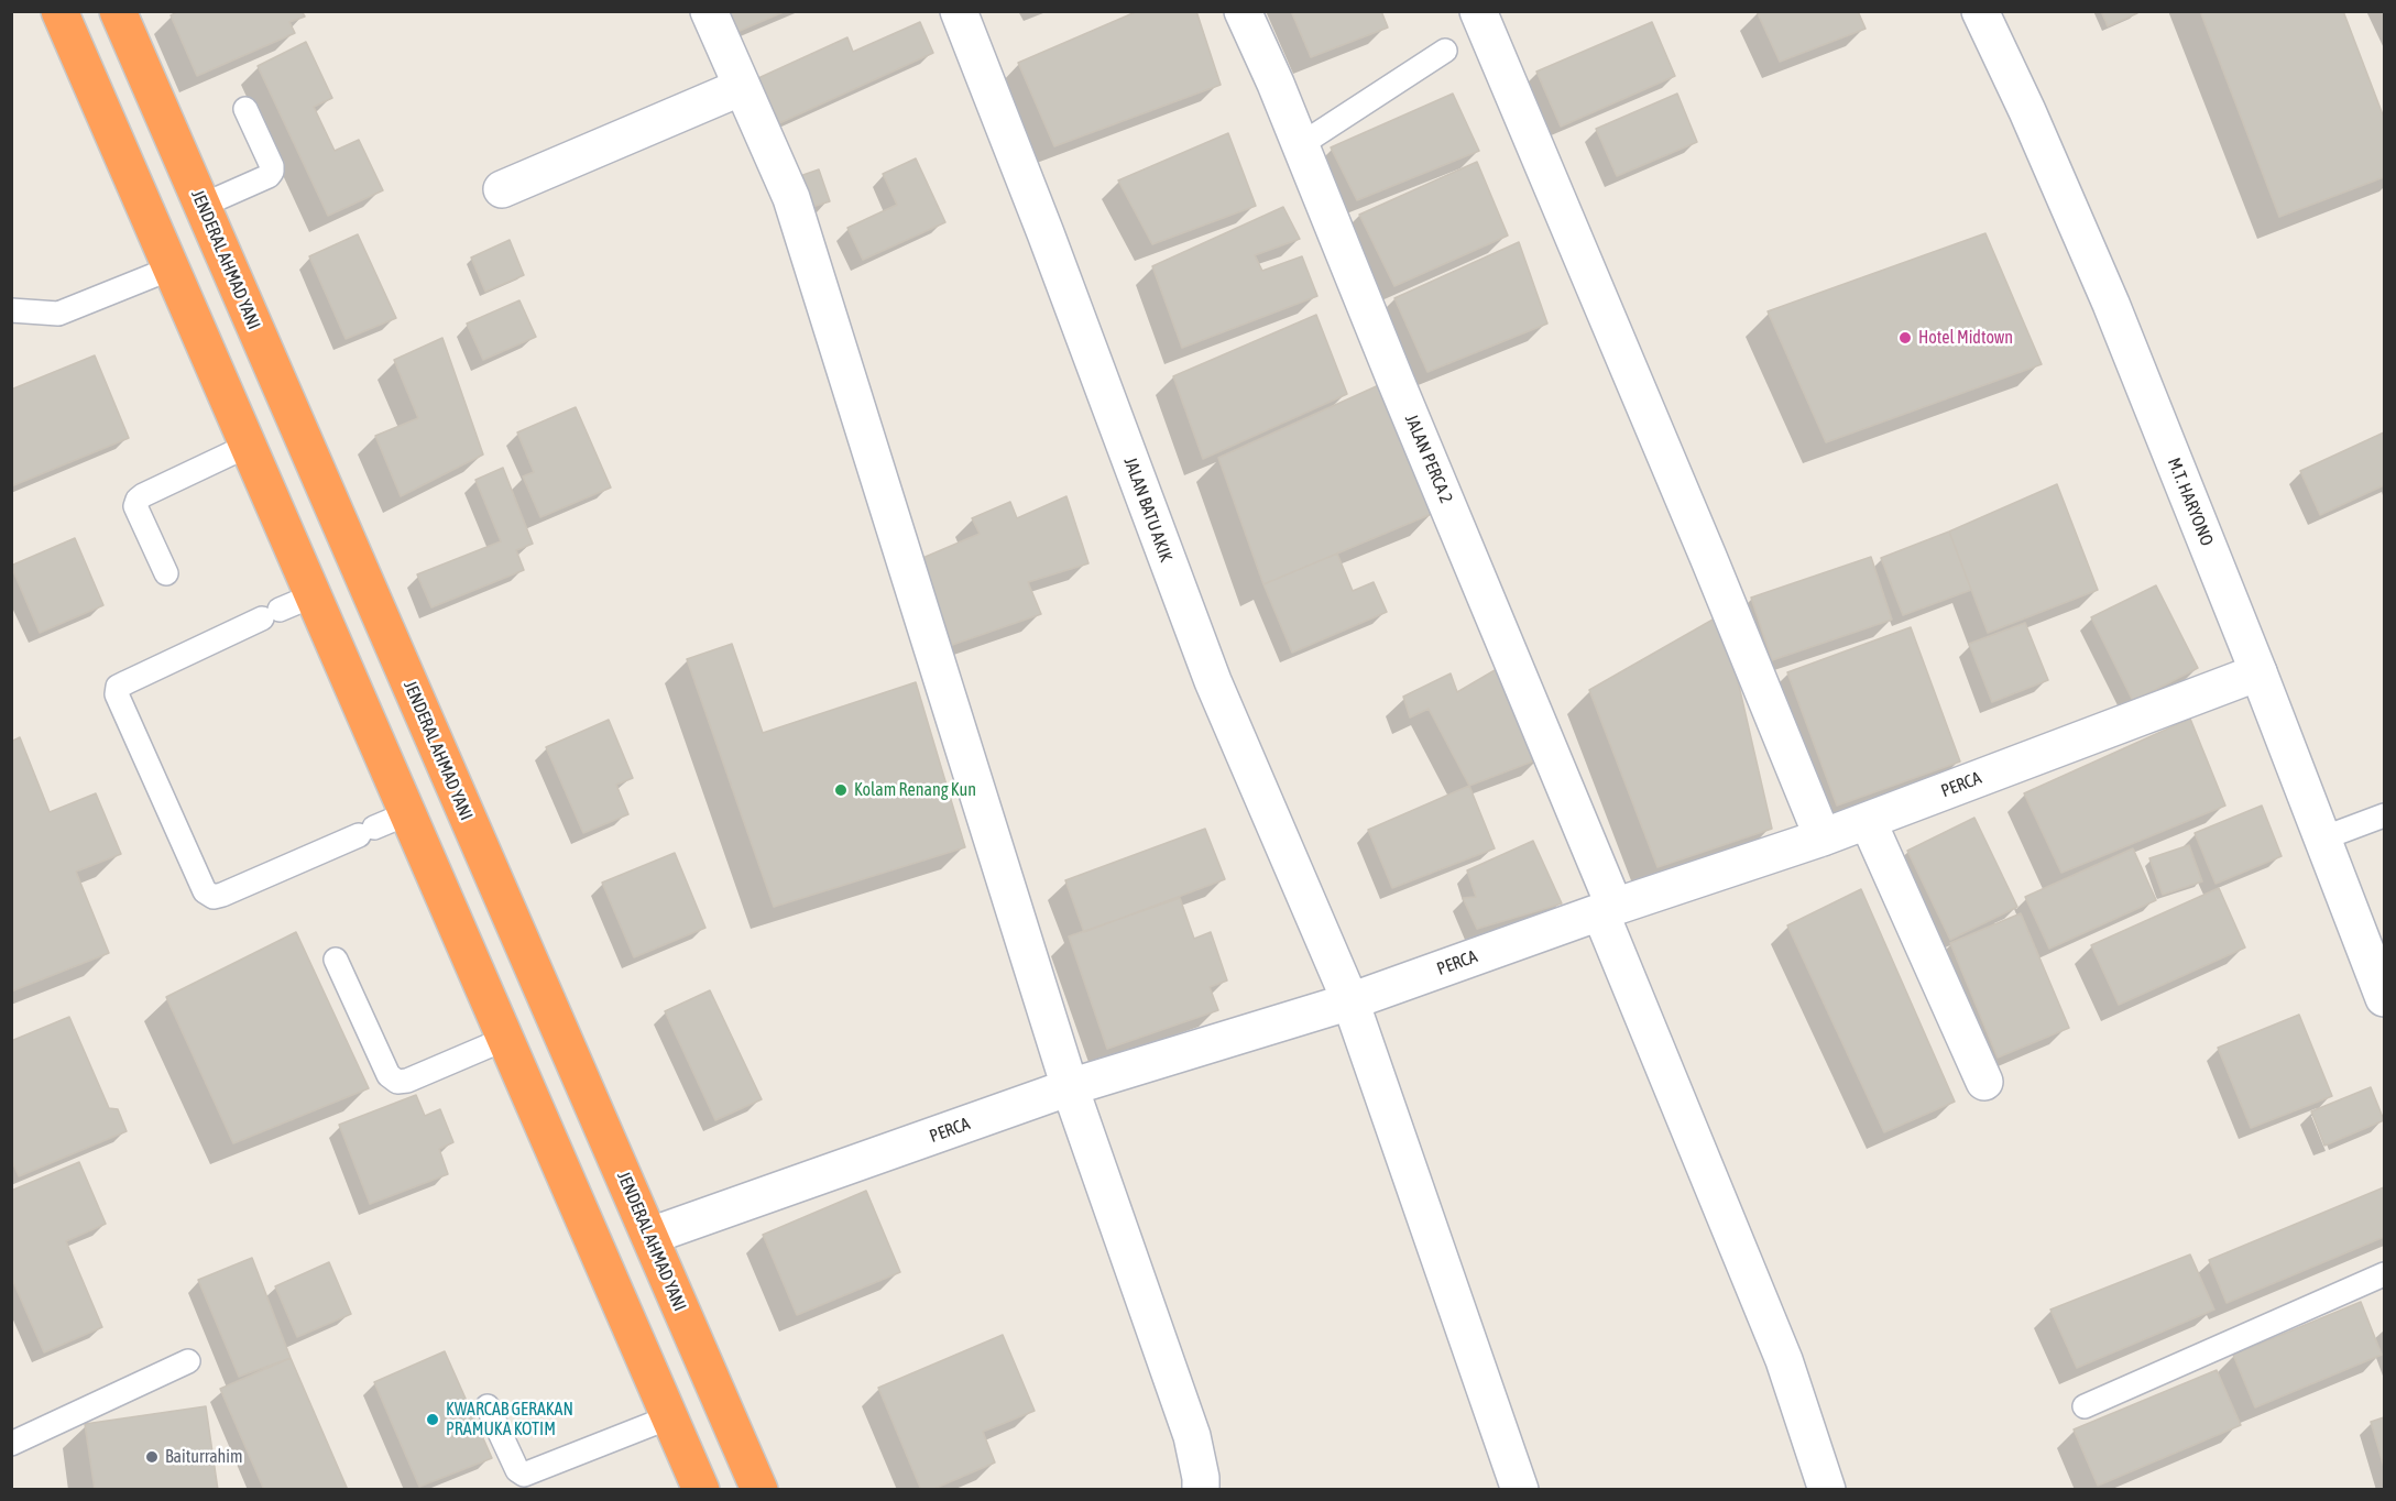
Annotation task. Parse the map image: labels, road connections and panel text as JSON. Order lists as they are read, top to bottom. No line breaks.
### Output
{"streets":{"highway":["JENDERAL AHMAD YANI"],"street":["JALAN PERCA 2","M.T. HARYONO","JALAN BATU AKIK","PERCA"]},"crossings":[["JENDERAL AHMAD YANI","PERCA"],["JALAN PERCA 2","PERCA"],["M.T. HARYONO","PERCA"],["JALAN BATU AKIK","PERCA"]],"places":["Hotel Midtown","Kolam Renang Kun","KWARCAB GERAKAN PRAMUKA KOTIM","Baiturrahim"]}
